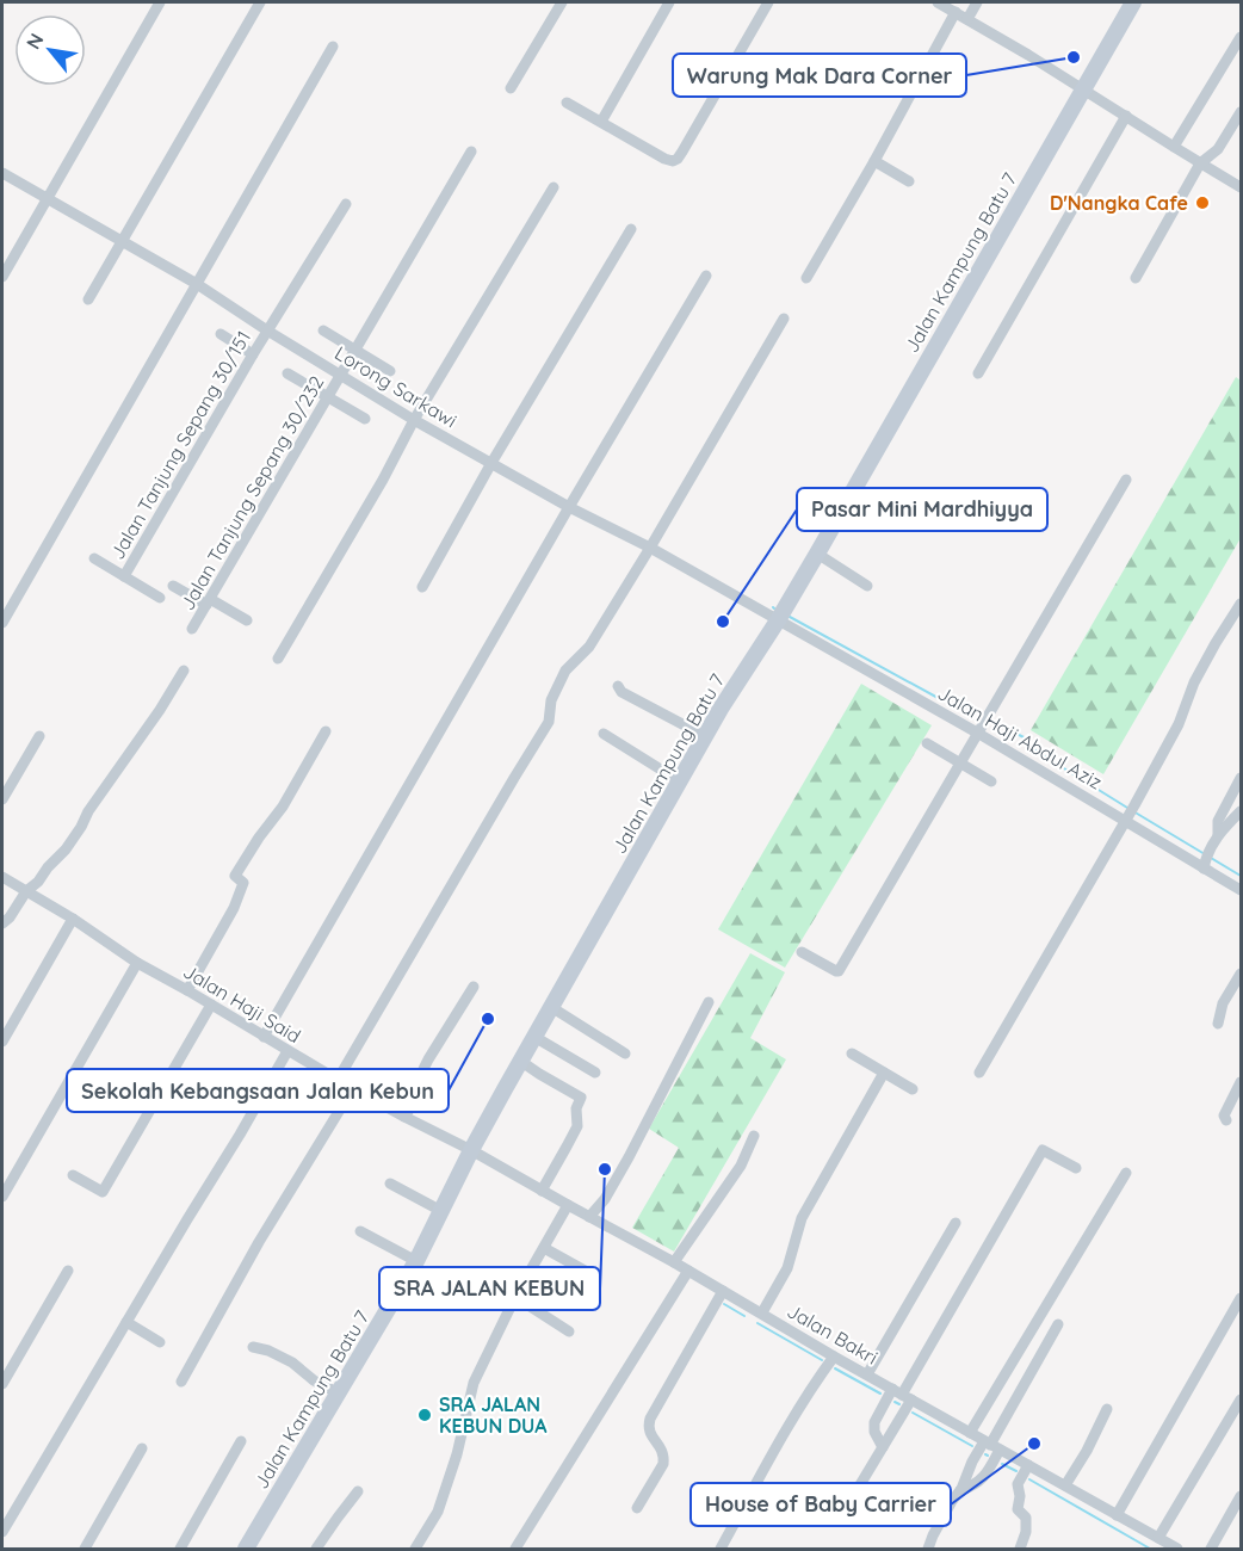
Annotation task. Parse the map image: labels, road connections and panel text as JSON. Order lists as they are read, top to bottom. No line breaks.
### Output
{"streets":{"street":["Jalan Kampung Batu 7","Lorong Sarkawi","Jalan Tanjung Sepang 30/151","Jalan Tanjung Sepang 30/232","Jalan Haji Abdul Aziz","Jalan Haji Said","Jalan Bakri"]},"crossings":[["Jalan Kampung Batu 7","Lorong Sarkawi"],["Jalan Kampung Batu 7","Jalan Haji Abdul Aziz"],["Jalan Kampung Batu 7","Jalan Haji Said"],["Jalan Kampung Batu 7","Jalan Bakri"],["Lorong Sarkawi","Jalan Tanjung Sepang 30/151"],["Lorong Sarkawi","Jalan Tanjung Sepang 30/232"],["Lorong Sarkawi","Jalan Haji Abdul Aziz"],["Jalan Haji Said","Jalan Bakri"]],"places":["Warung Mak Dara Corner","D'Nangka Cafe","Pasar Mini Mardhiyya","Sekolah Kebangsaan Jalan Kebun","SRA JALAN KEBUN","SRA JALAN KEBUN DUA","House of Baby Carrier"],"north":"top left"}
